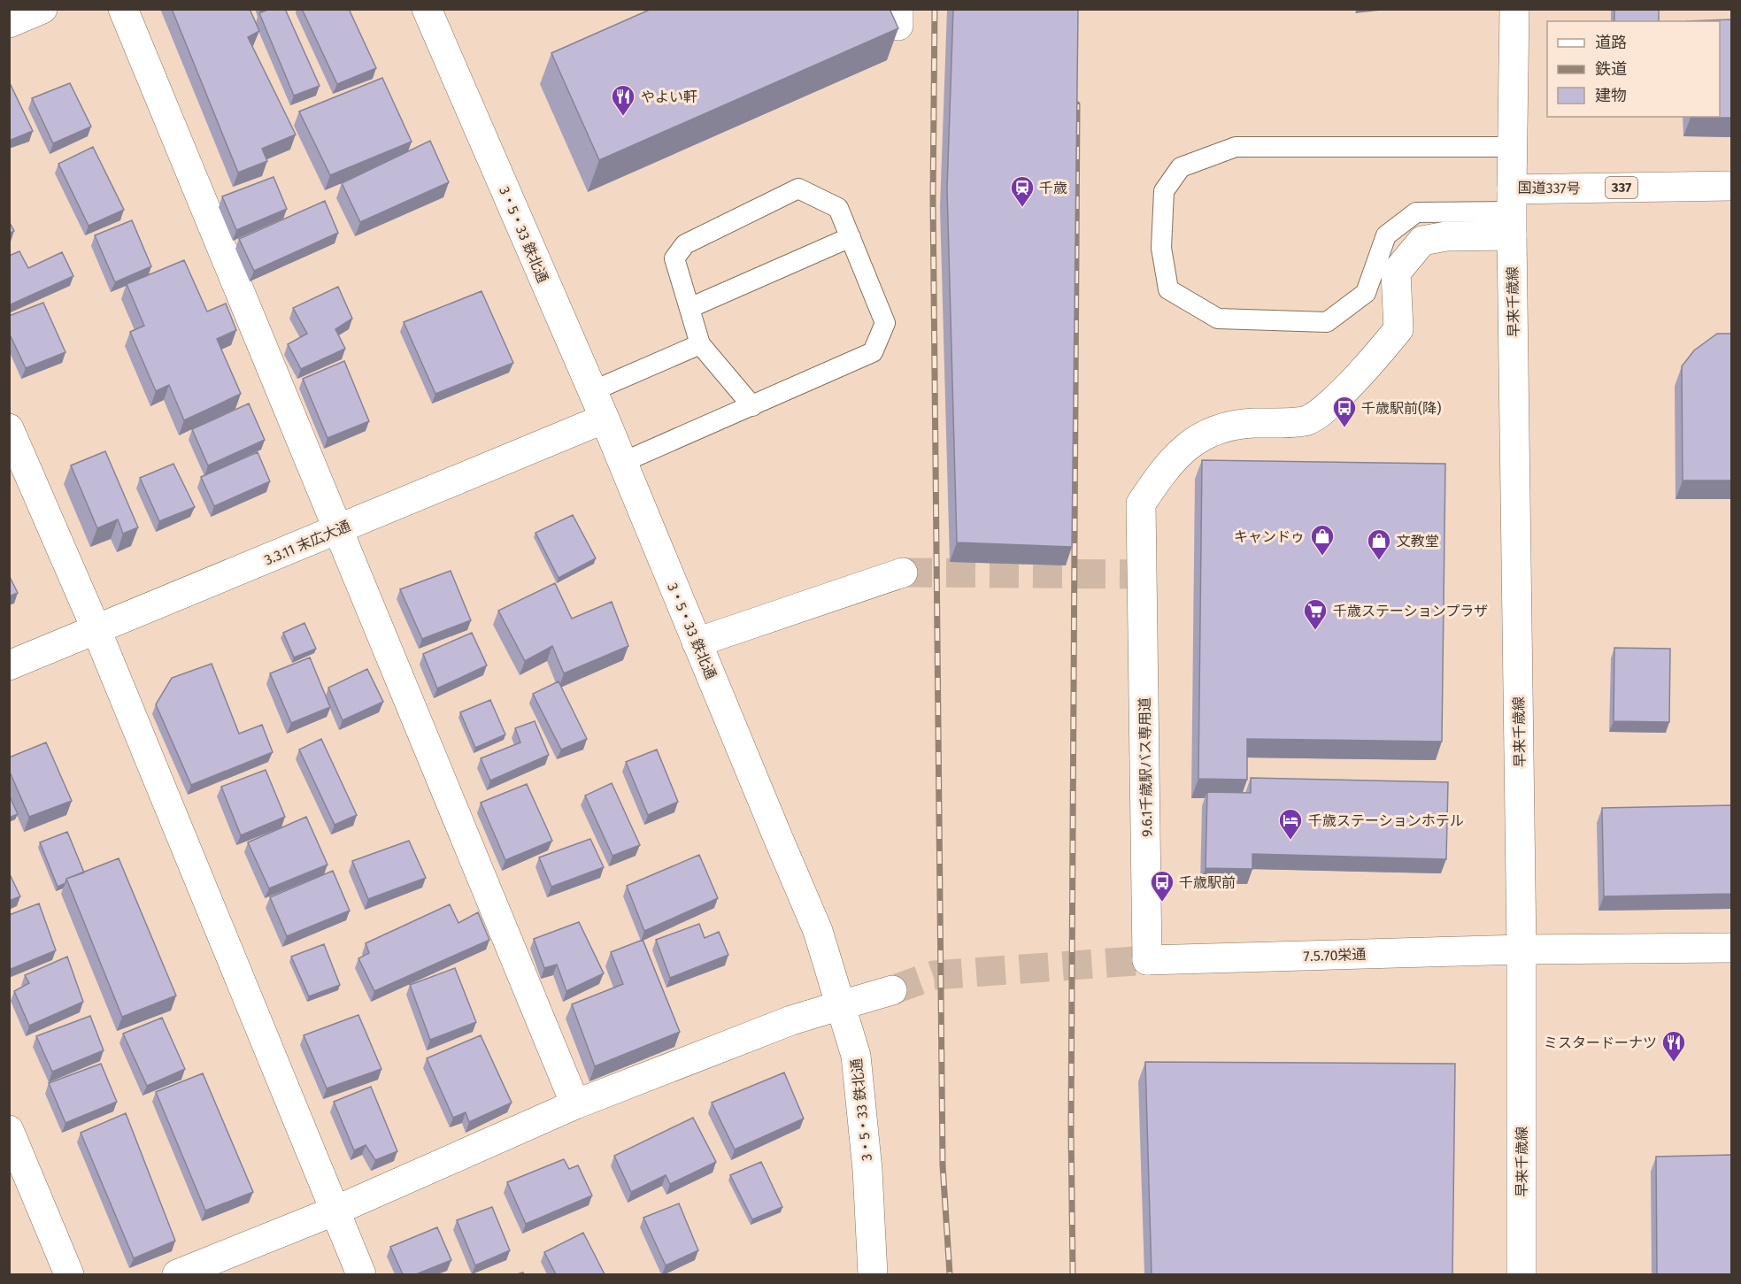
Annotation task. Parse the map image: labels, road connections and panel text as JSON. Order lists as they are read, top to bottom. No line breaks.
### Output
{"streets":{"main road":["国道337号","337","3・5・33 鉄北通","早来千歳線","3.3.11 末広大通","9.6.1千歳駅バス専用道","7.5.70栄通"]},"crossings":[["国道337号","早来千歳線"],["国道337号","9.6.1千歳駅バス専用道"],["3・5・33 鉄北通","3.3.11 末広大通"],["早来千歳線","9.6.1千歳駅バス専用道"],["早来千歳線","7.5.70栄通"],["9.6.1千歳駅バス専用道","7.5.70栄通"]],"places":{"restaurant":["やよい軒","ミスタードーナツ"],"station":["千歳"],"bus stop":["千歳駅前(降)","千歳駅前"],"shop":["キャンドゥ","文教堂"],"supermarket":["千歳ステーションプラザ"],"hotel":["千歳ステーションホテル"]},"legend":["道路","鉄道","建物"]}
